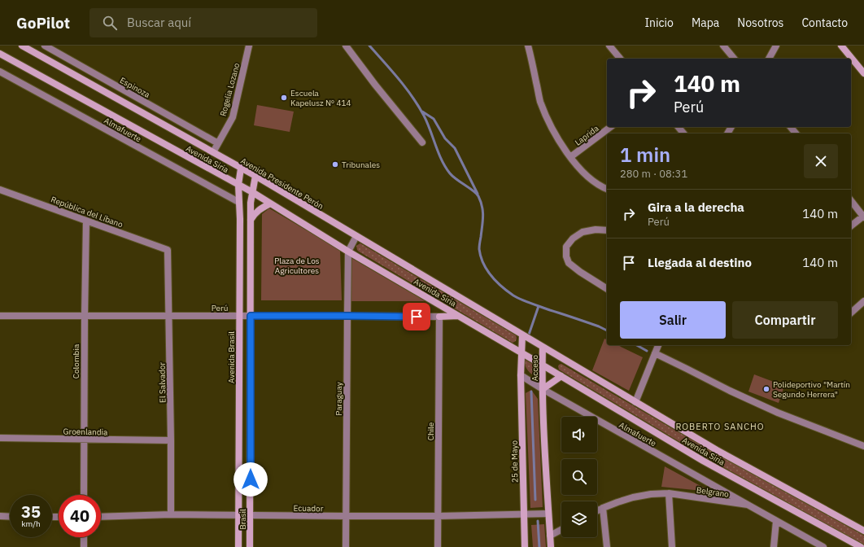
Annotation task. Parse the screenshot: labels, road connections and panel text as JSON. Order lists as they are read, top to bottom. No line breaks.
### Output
{"streets":{"main road":["Avenida Siria","Avenida Presidente Perón","Avenida Brasil","Acceso","25 de Mayo","Brasil"],"street":["Espinoza","Rogelia Lozano","Almafuerte","Laprida","República del Líbano","Perú","Colombia","El Salvador","Paraguay","Groenlandia","Chile","Belgrano","Ecuador"]},"crossings":[["Espinoza","Rogelia Lozano"],["Rogelia Lozano","Avenida Presidente Perón"],["Almafuerte","Avenida Brasil"],["Almafuerte","Acceso"],["Almafuerte","25 de Mayo"],["Almafuerte","Belgrano"],["Avenida Siria","Avenida Presidente Perón"],["Avenida Siria","Avenida Brasil"],["Avenida Siria","Acceso"],["Avenida Siria","Paraguay"],["Avenida Presidente Perón","Avenida Brasil"],["Avenida Presidente Perón","Acceso"],["República del Líbano","Colombia"],["República del Líbano","El Salvador"],["Perú","Avenida Brasil"],["Perú","Colombia"],["Perú","El Salvador"],["Perú","Paraguay"],["Perú","Chile"],["Perú","Brasil"],["Avenida Brasil","Ecuador"],["Colombia","Groenlandia"],["Acceso","25 de Mayo"],["El Salvador","Groenlandia"],["El Salvador","Ecuador"],["Paraguay","Ecuador"],["Chile","Ecuador"],["25 de Mayo","Ecuador"],["Ecuador","Brasil"]],"districts":["ROBERTO SANCHO"],"parks":["Plaza de Los Agricultores"],"places":["Escuela Kapelusz Nº 414","Tribunales","Polideportivo \"Martín Segundo Herrera\""],"page":{"header":"GoPilot","search":"Buscar aquí","nav":["Inicio","Mapa","Nosotros","Contacto"],"turn":["140 m","Perú"],"heading":["1 min","280 m · 08:31"],"list":[{"name":"Gira a la derecha","note":"Perú","value":"140 m"},{"name":"Llegada al destino","value":"140 m"}],"buttons":["Salir","Compartir"],"speed":"35 km/h","limit":"40"}}
